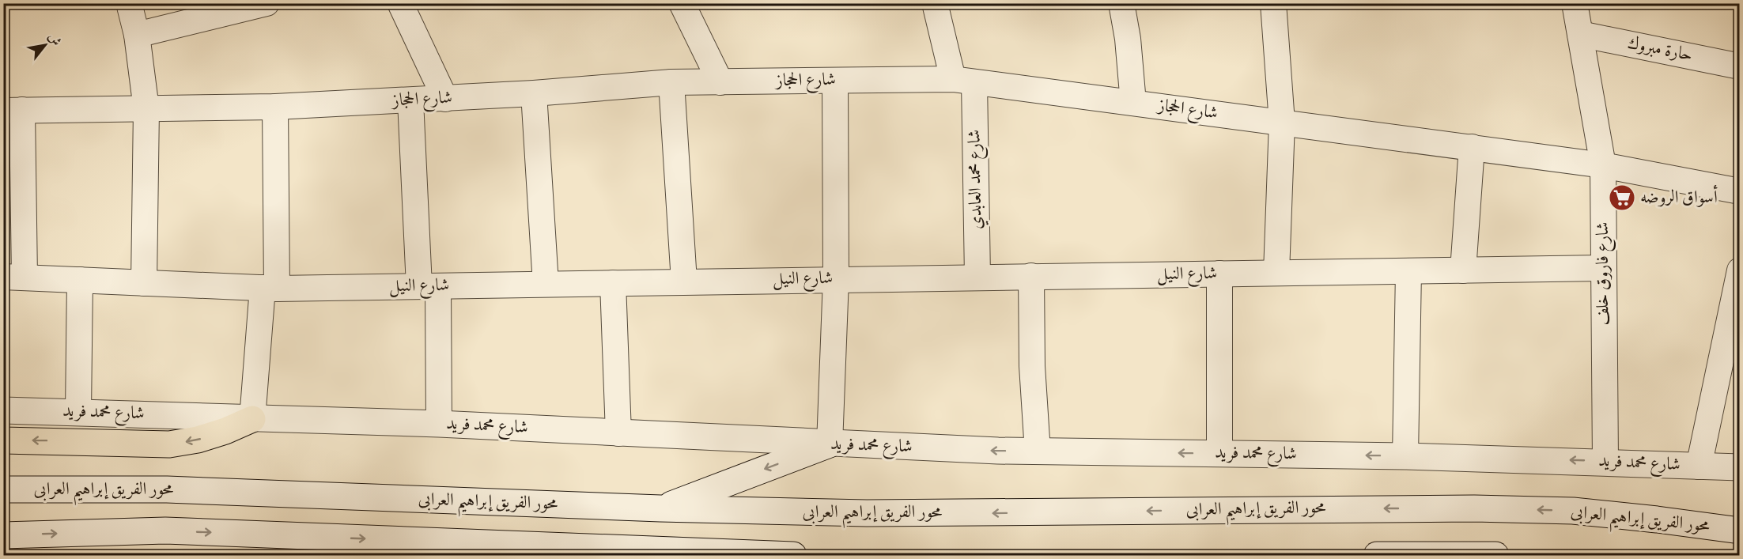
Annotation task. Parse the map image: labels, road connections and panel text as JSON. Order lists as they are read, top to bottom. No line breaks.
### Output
{"streets":{"main road":["شارع محمد فريد","محور الفريق إبراهيم العرابى"],"street":["حارة مبروك","شارع الحجاز","شارع محمد العابدي","شارع فاروق خلف","شارع النيل"]},"crossings":[["حارة مبروك","شارع فاروق خلف"],["شارع الحجاز","شارع محمد العابدي"],["شارع الحجاز","شارع فاروق خلف"],["شارع محمد العابدي","شارع النيل"],["شارع فاروق خلف","شارع النيل"],["شارع فاروق خلف","شارع محمد فريد"]],"one_way":["شارع محمد فريد"],"places":{"supermarket":["أسواق الروضه"]},"north":"top right"}
